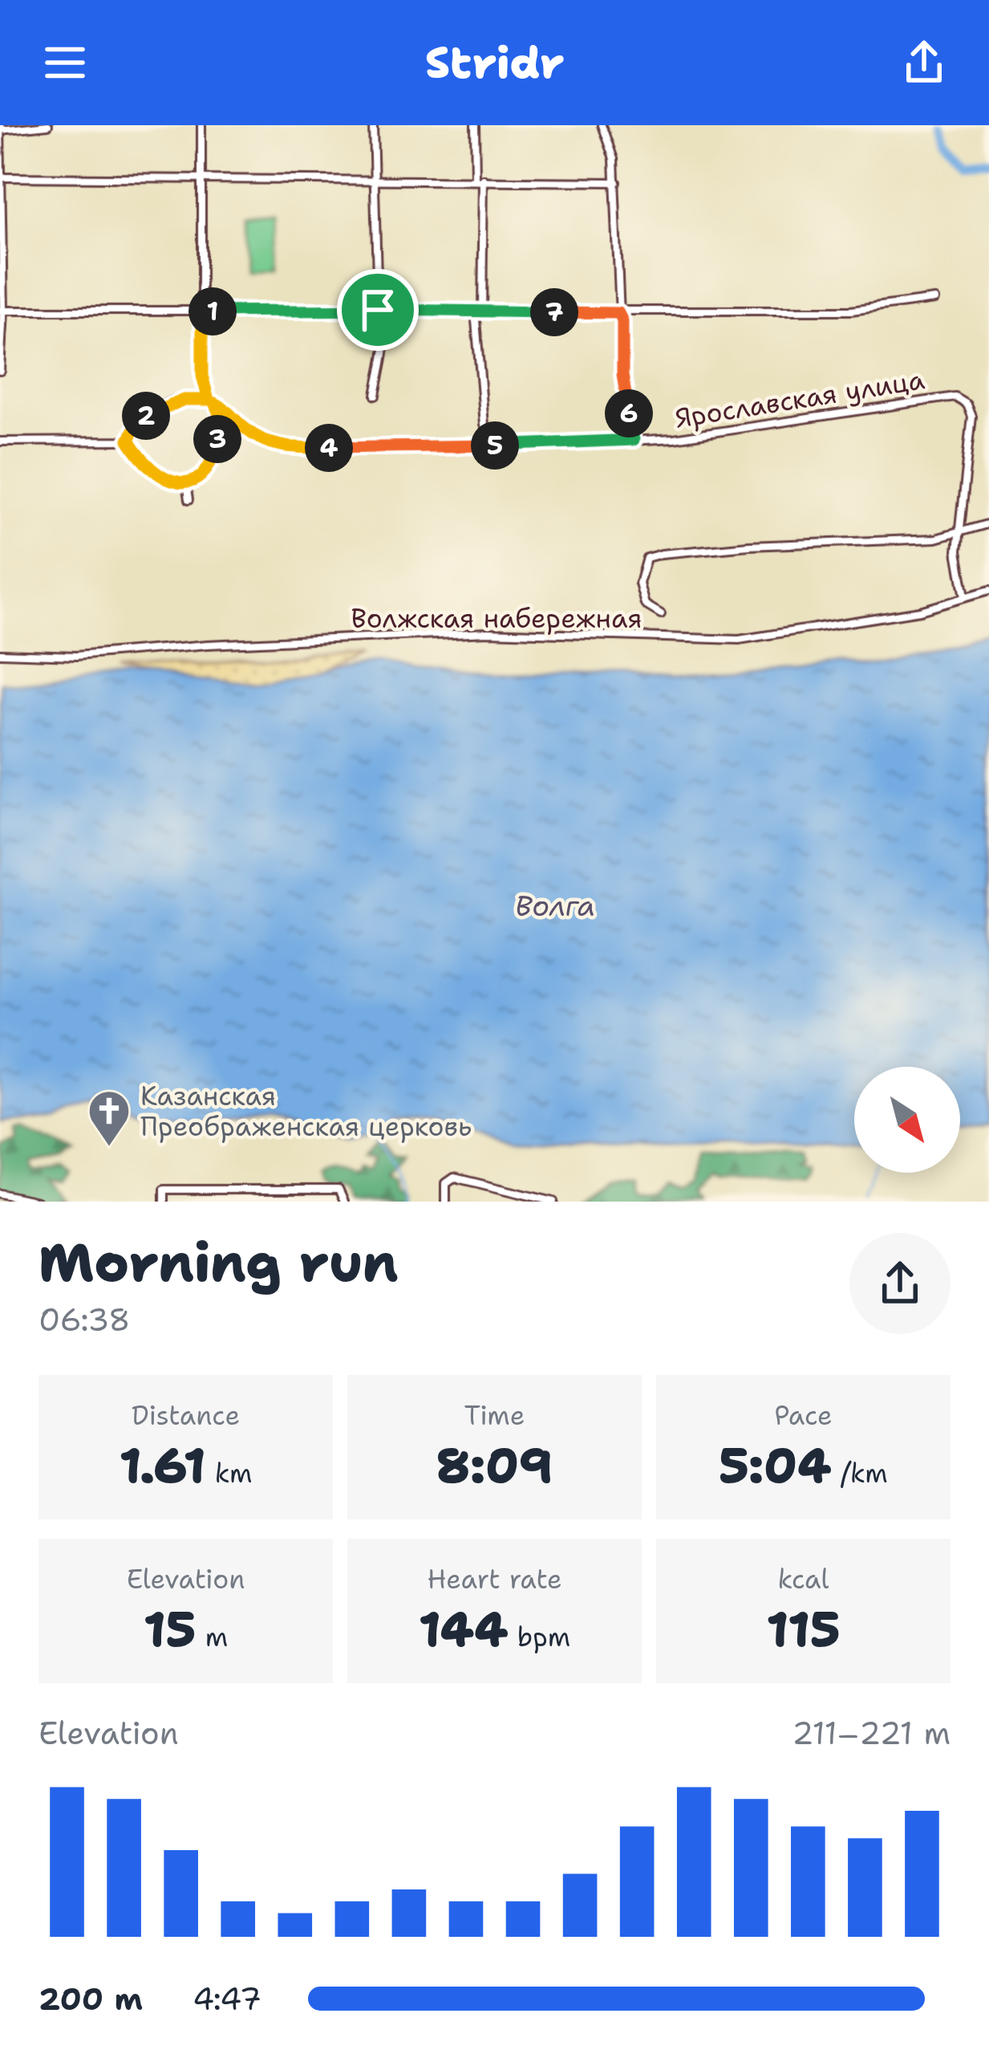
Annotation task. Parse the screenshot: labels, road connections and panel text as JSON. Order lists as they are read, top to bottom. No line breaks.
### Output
{"streets":{"street":["Ярославская улица","Волжская набережная"]},"crossings":[["Ярославская улица","Волжская набережная"]],"water":["Волга"],"places":{"church":["Казанская Преображенская церковь"]},"north":"bottom right","page":{"header":"Stridr","pins":["1","7","6","2","3","5","4"],"heading":["Morning run","06:38"],"stats":[["Distance","1.61 km"],["Time","8:09"],["Pace","5:04 /km"],["Elevation","15 m"],["Heart rate","144 bpm"],["kcal","115"]],"chart":["Elevation","211–221 m"],"list":[{"name":"200 m","note":"4:47"}]}}
